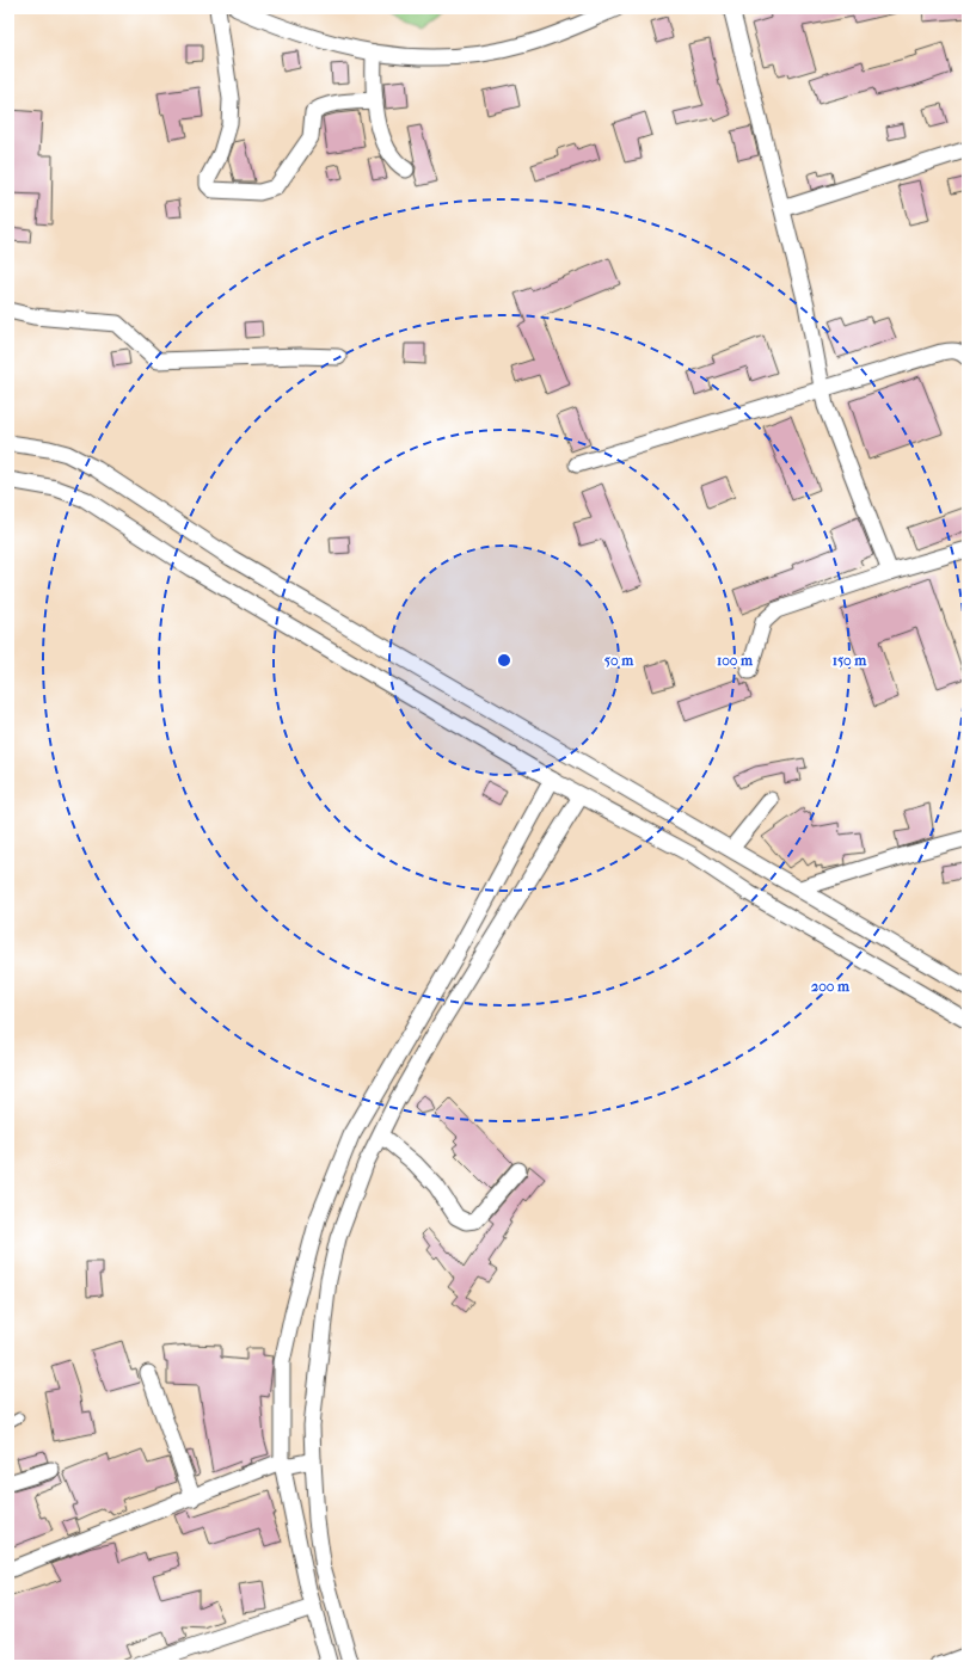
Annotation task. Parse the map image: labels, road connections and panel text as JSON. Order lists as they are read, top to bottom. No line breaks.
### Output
{"rings":["50 m","100 m","150 m","200 m"]}
